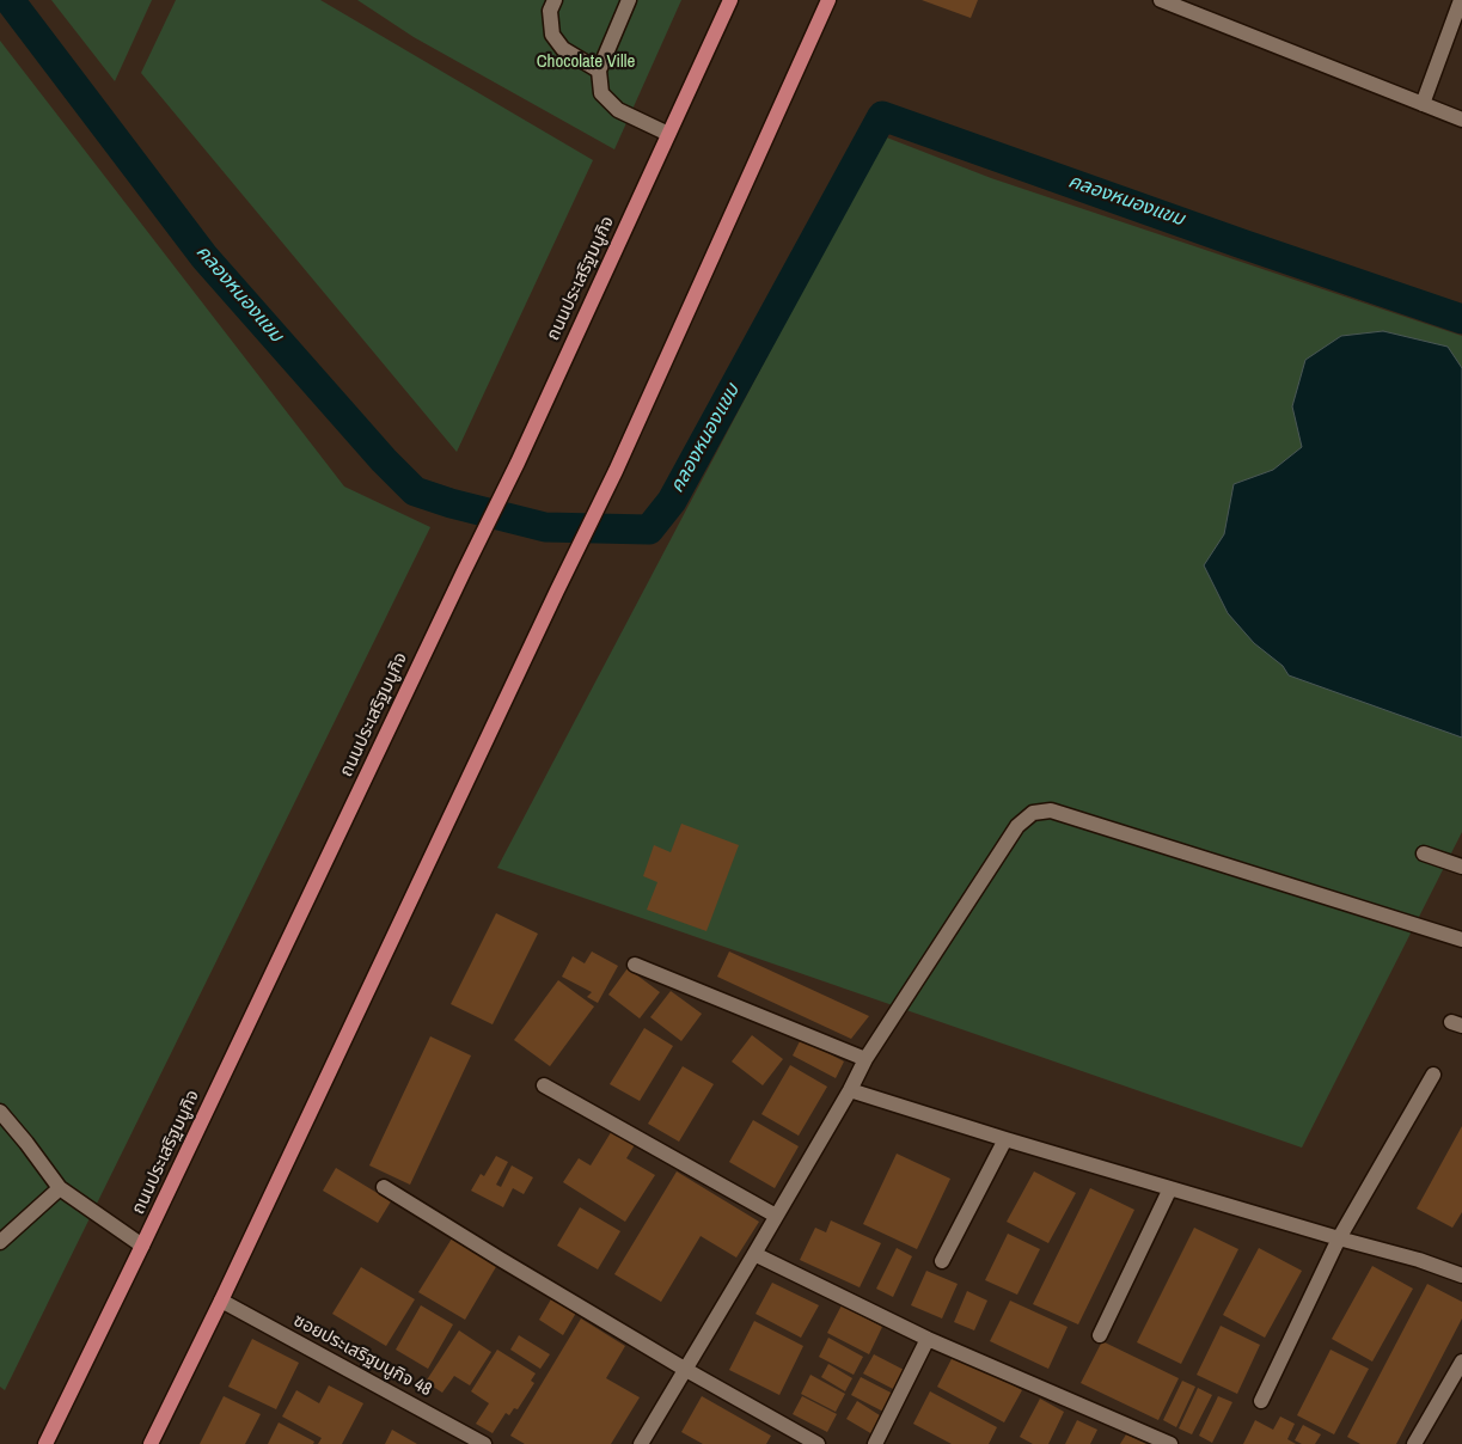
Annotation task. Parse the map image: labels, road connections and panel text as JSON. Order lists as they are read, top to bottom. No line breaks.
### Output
{"streets":{"main road":["ถนนประเสริฐมนูกิจ"],"street":["ซอยประเสริฐมนูกิจ 48"]},"water":["คลองหนองแขม"],"parks":["Chocolate Ville"]}
